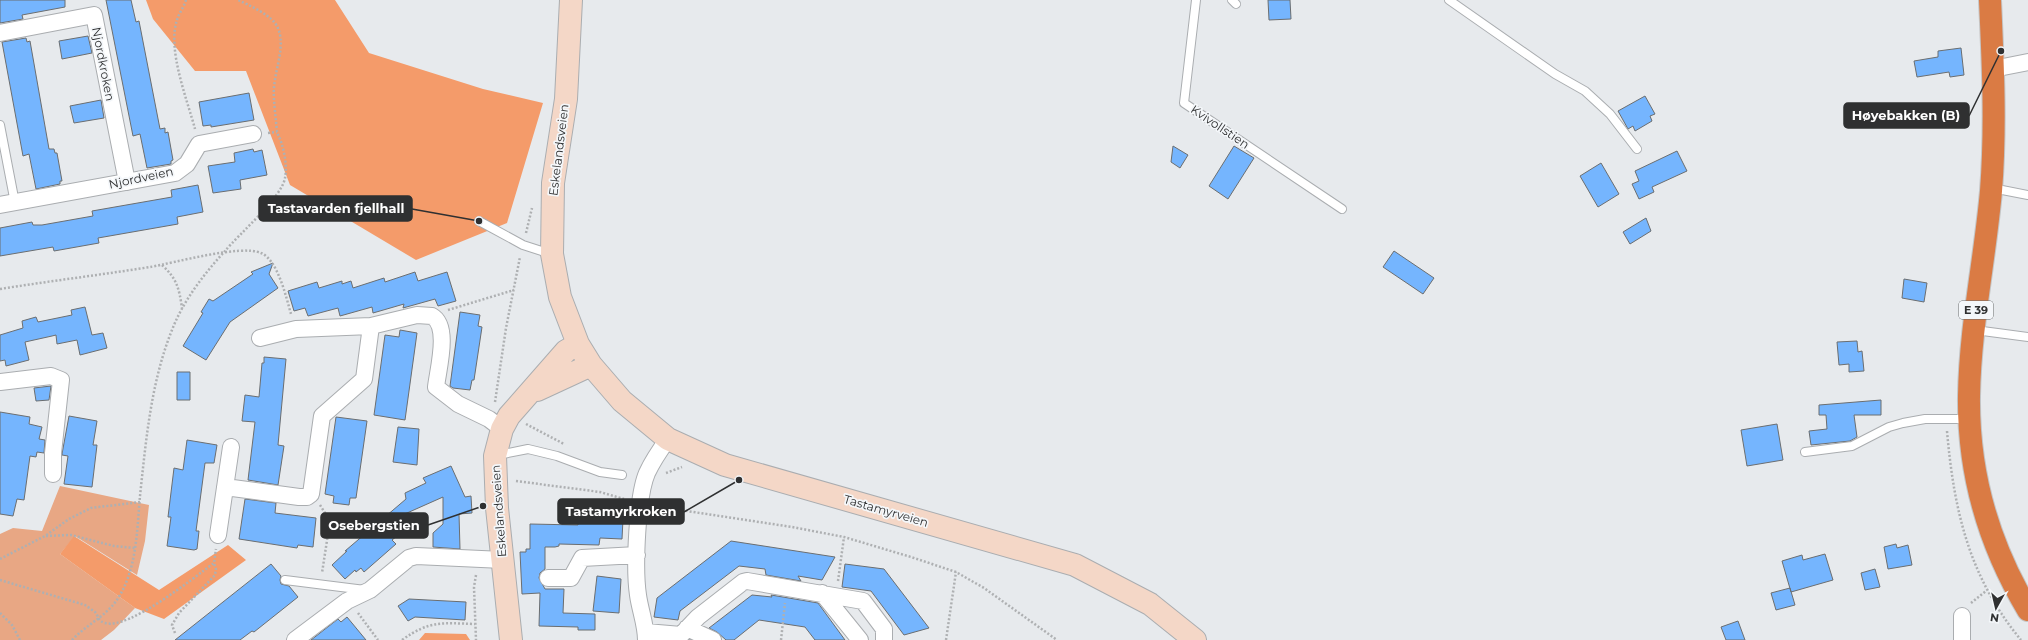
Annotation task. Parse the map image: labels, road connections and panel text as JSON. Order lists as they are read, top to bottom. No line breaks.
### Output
{"streets":{"highway":["E 39"],"main road":["Eskelandsveien","Tastamyrveien"],"street":["Njordkroken","Njordveien"],"lane":["Kvivollstien"]},"crossings":[["Njordkroken","Njordveien"],["Eskelandsveien","Tastamyrveien"]],"places":["Høyebakken (B)","Tastavarden fjellhall","Tastamyrkroken","Osebergstien"],"north":"bottom"}
